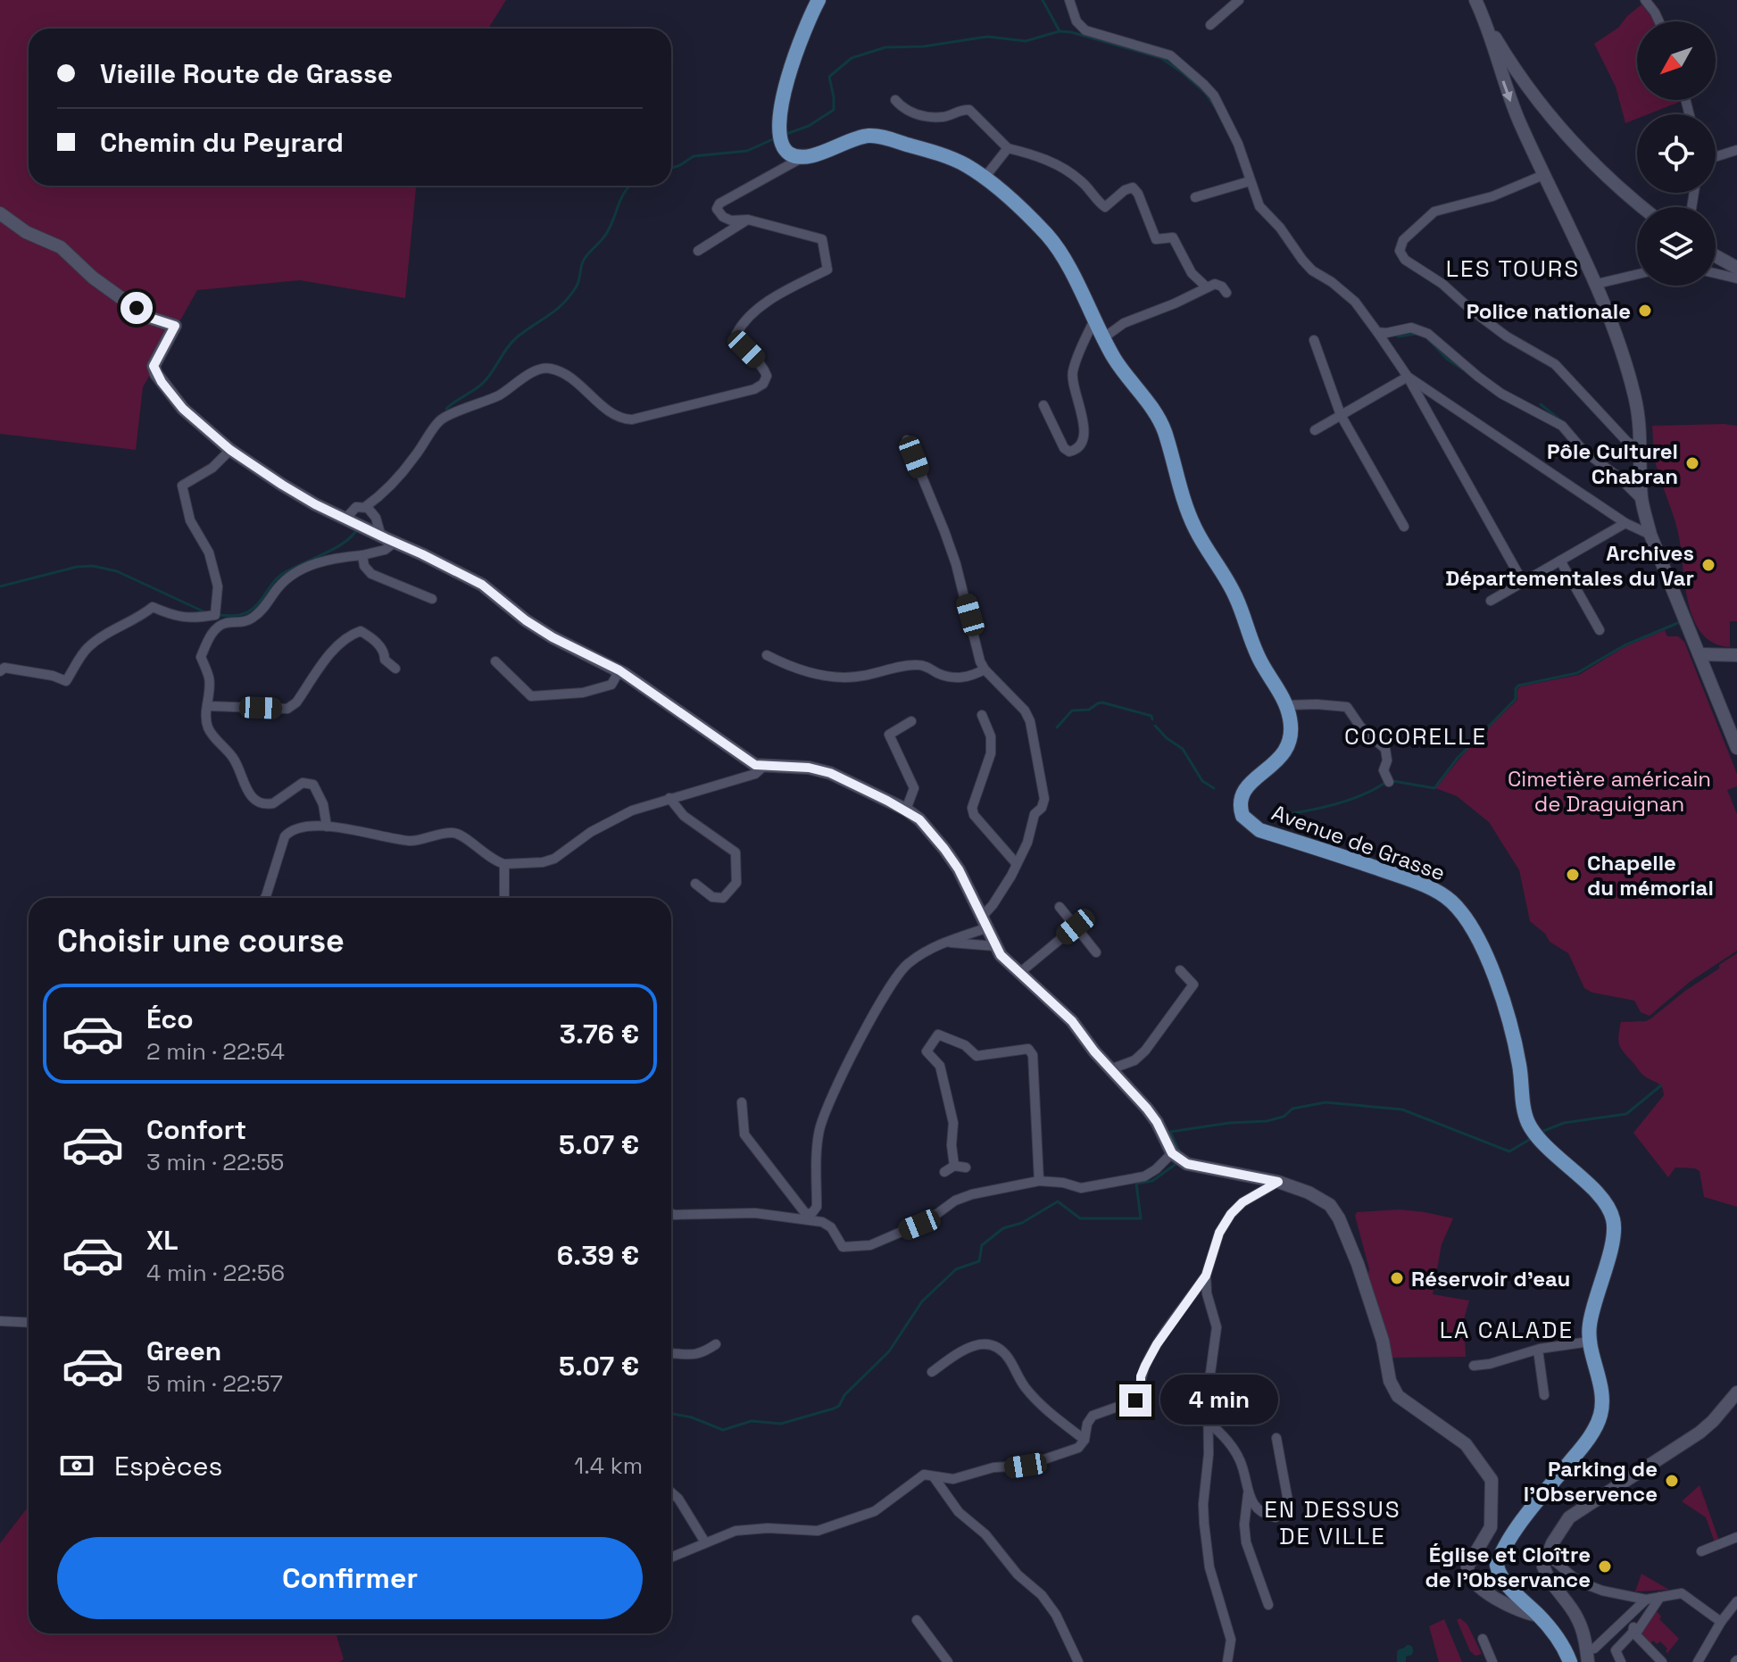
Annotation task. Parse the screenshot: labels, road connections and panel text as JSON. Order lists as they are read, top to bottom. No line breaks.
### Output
{"streets":{"main road":["Avenue de Grasse"]},"districts":["LES TOURS","COCORELLE","LA CALADE","EN DESSUS DE VILLE"],"parks":["Cimetière américain de Draguignan"],"places":["Police nationale","Pôle Culturel Chabran","Archives Départementales du Var","Chapelle du mémorial","Réservoir d'eau","Parking de l'Observence","Église et Cloître de l'Observance"],"north":"bottom left","page":{"banner":["Vieille Route de Grasse","Chemin du Peyrard"],"heading":"Choisir une course","list":[{"name":"Éco","note":"2 min · 22:54","value":"3.76 €"},{"name":"Confort","note":"3 min · 22:55","value":"5.07 €"},{"name":"XL","note":"4 min · 22:56","value":"6.39 €"},{"name":"Green","note":"5 min · 22:57","value":"5.07 €"}],"bubble":"4 min","pay":["Espèces","1.4 km"],"buttons":"Confirmer"}}
